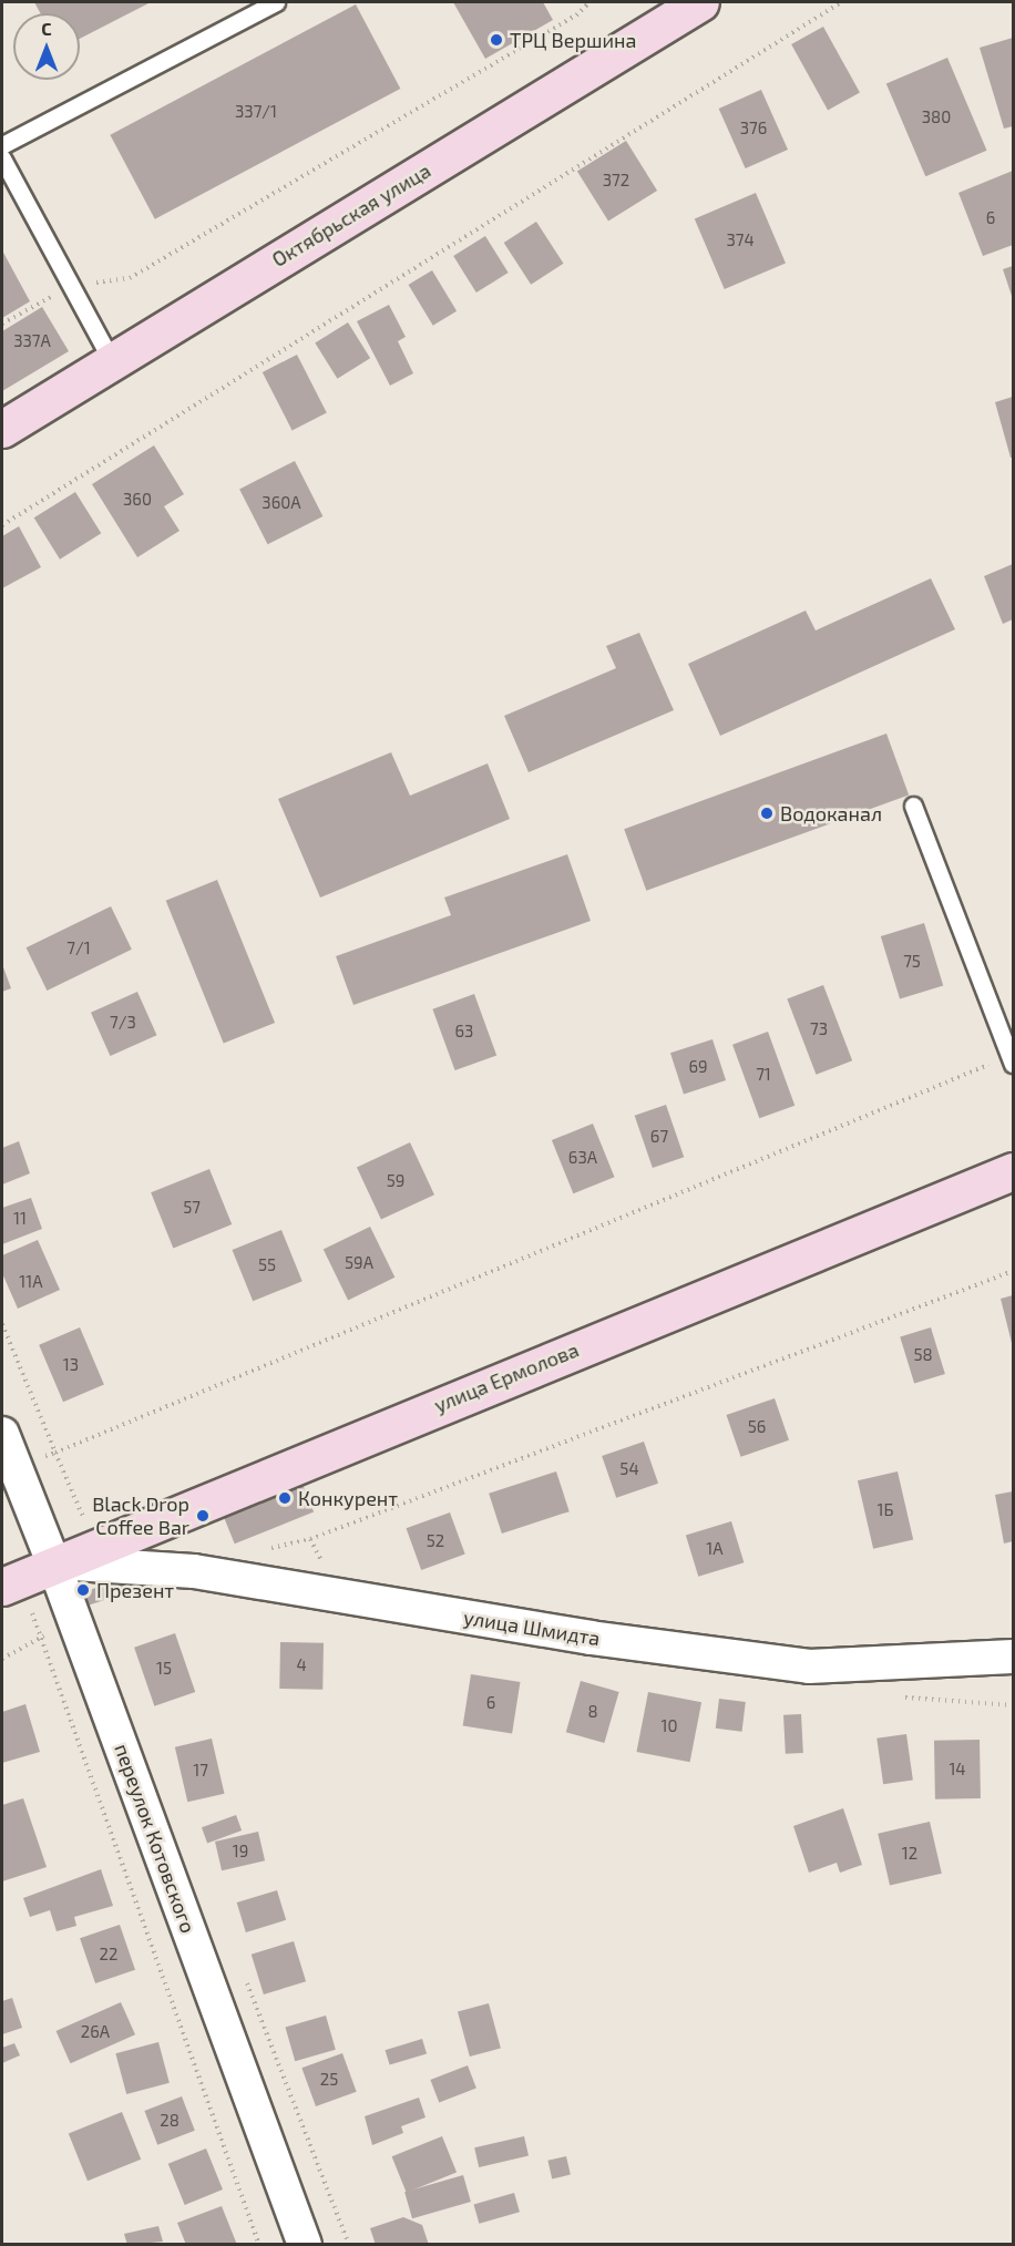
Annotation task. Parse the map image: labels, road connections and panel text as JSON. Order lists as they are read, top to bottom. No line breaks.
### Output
{"streets":{"street":["Октябрьская улица","улица Ермолова","улица Шмидта","переулок Котовского"]},"crossings":[["улица Ермолова","улица Шмидта"],["улица Ермолова","переулок Котовского"],["улица Шмидта","переулок Котовского"]],"places":["ТРЦ Вершина","Водоканал","Конкурент","Black Drop Coffee Bar","Презент"],"house_numbers":["337/1","380","376","372","6","374","337А","360","360А","7/1","75","7/3","73","63","69","71","67","63А","59","57","11","59А","55","11А","58","13","56","54","1Б","52","1А","4","15","6","8","10","14","17","19","12","22","26А","25","28"],"north":"top"}
